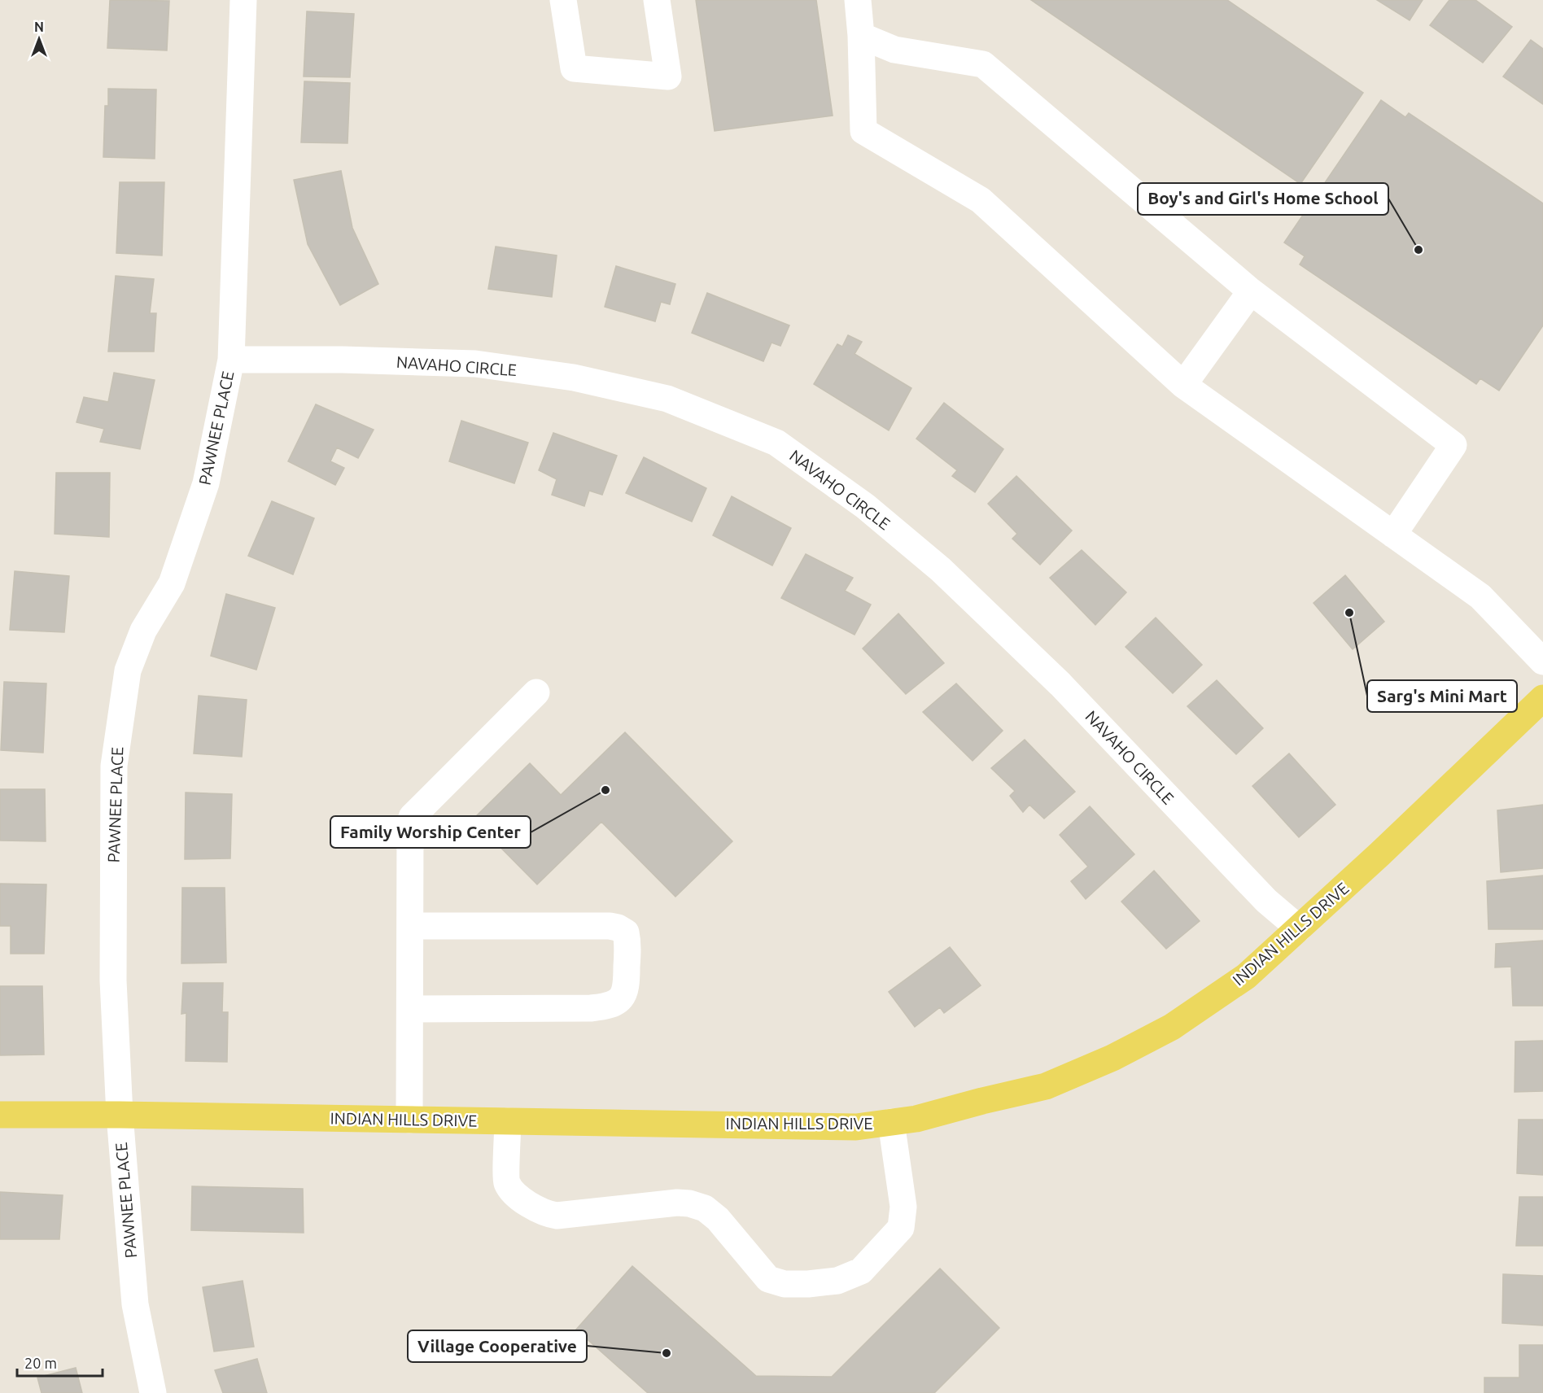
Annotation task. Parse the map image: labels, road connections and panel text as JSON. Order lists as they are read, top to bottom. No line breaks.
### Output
{"streets":{"main road":["INDIAN HILLS DRIVE"],"street":["NAVAHO CIRCLE","PAWNEE PLACE"]},"crossings":[["NAVAHO CIRCLE","PAWNEE PLACE"],["NAVAHO CIRCLE","INDIAN HILLS DRIVE"],["PAWNEE PLACE","INDIAN HILLS DRIVE"]],"places":["Boy's and Girl's Home School","Sarg's Mini Mart","Family Worship Center","Village Cooperative"],"scale_bar":"20 m","north":"top"}
